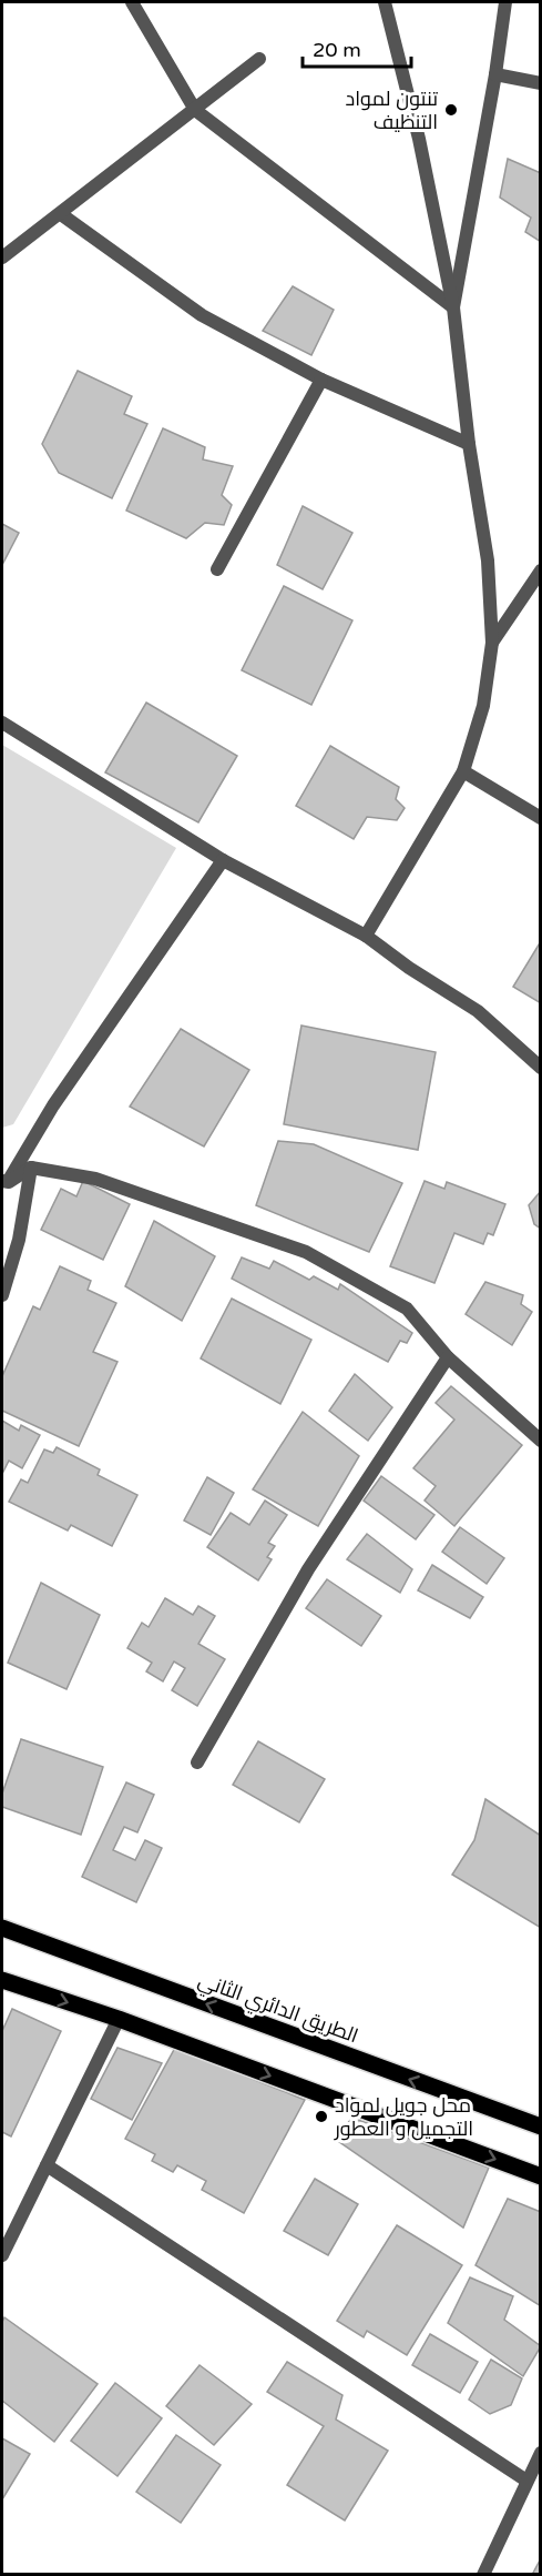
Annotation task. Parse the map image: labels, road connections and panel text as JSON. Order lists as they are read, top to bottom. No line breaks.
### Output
{"streets":{"main road":["الطريق الدائري الثاني"]},"places":["تنتون لمواد التنظيف","محل جويل لمواد التجميل و العطور"],"scale_bar":"20 m"}
